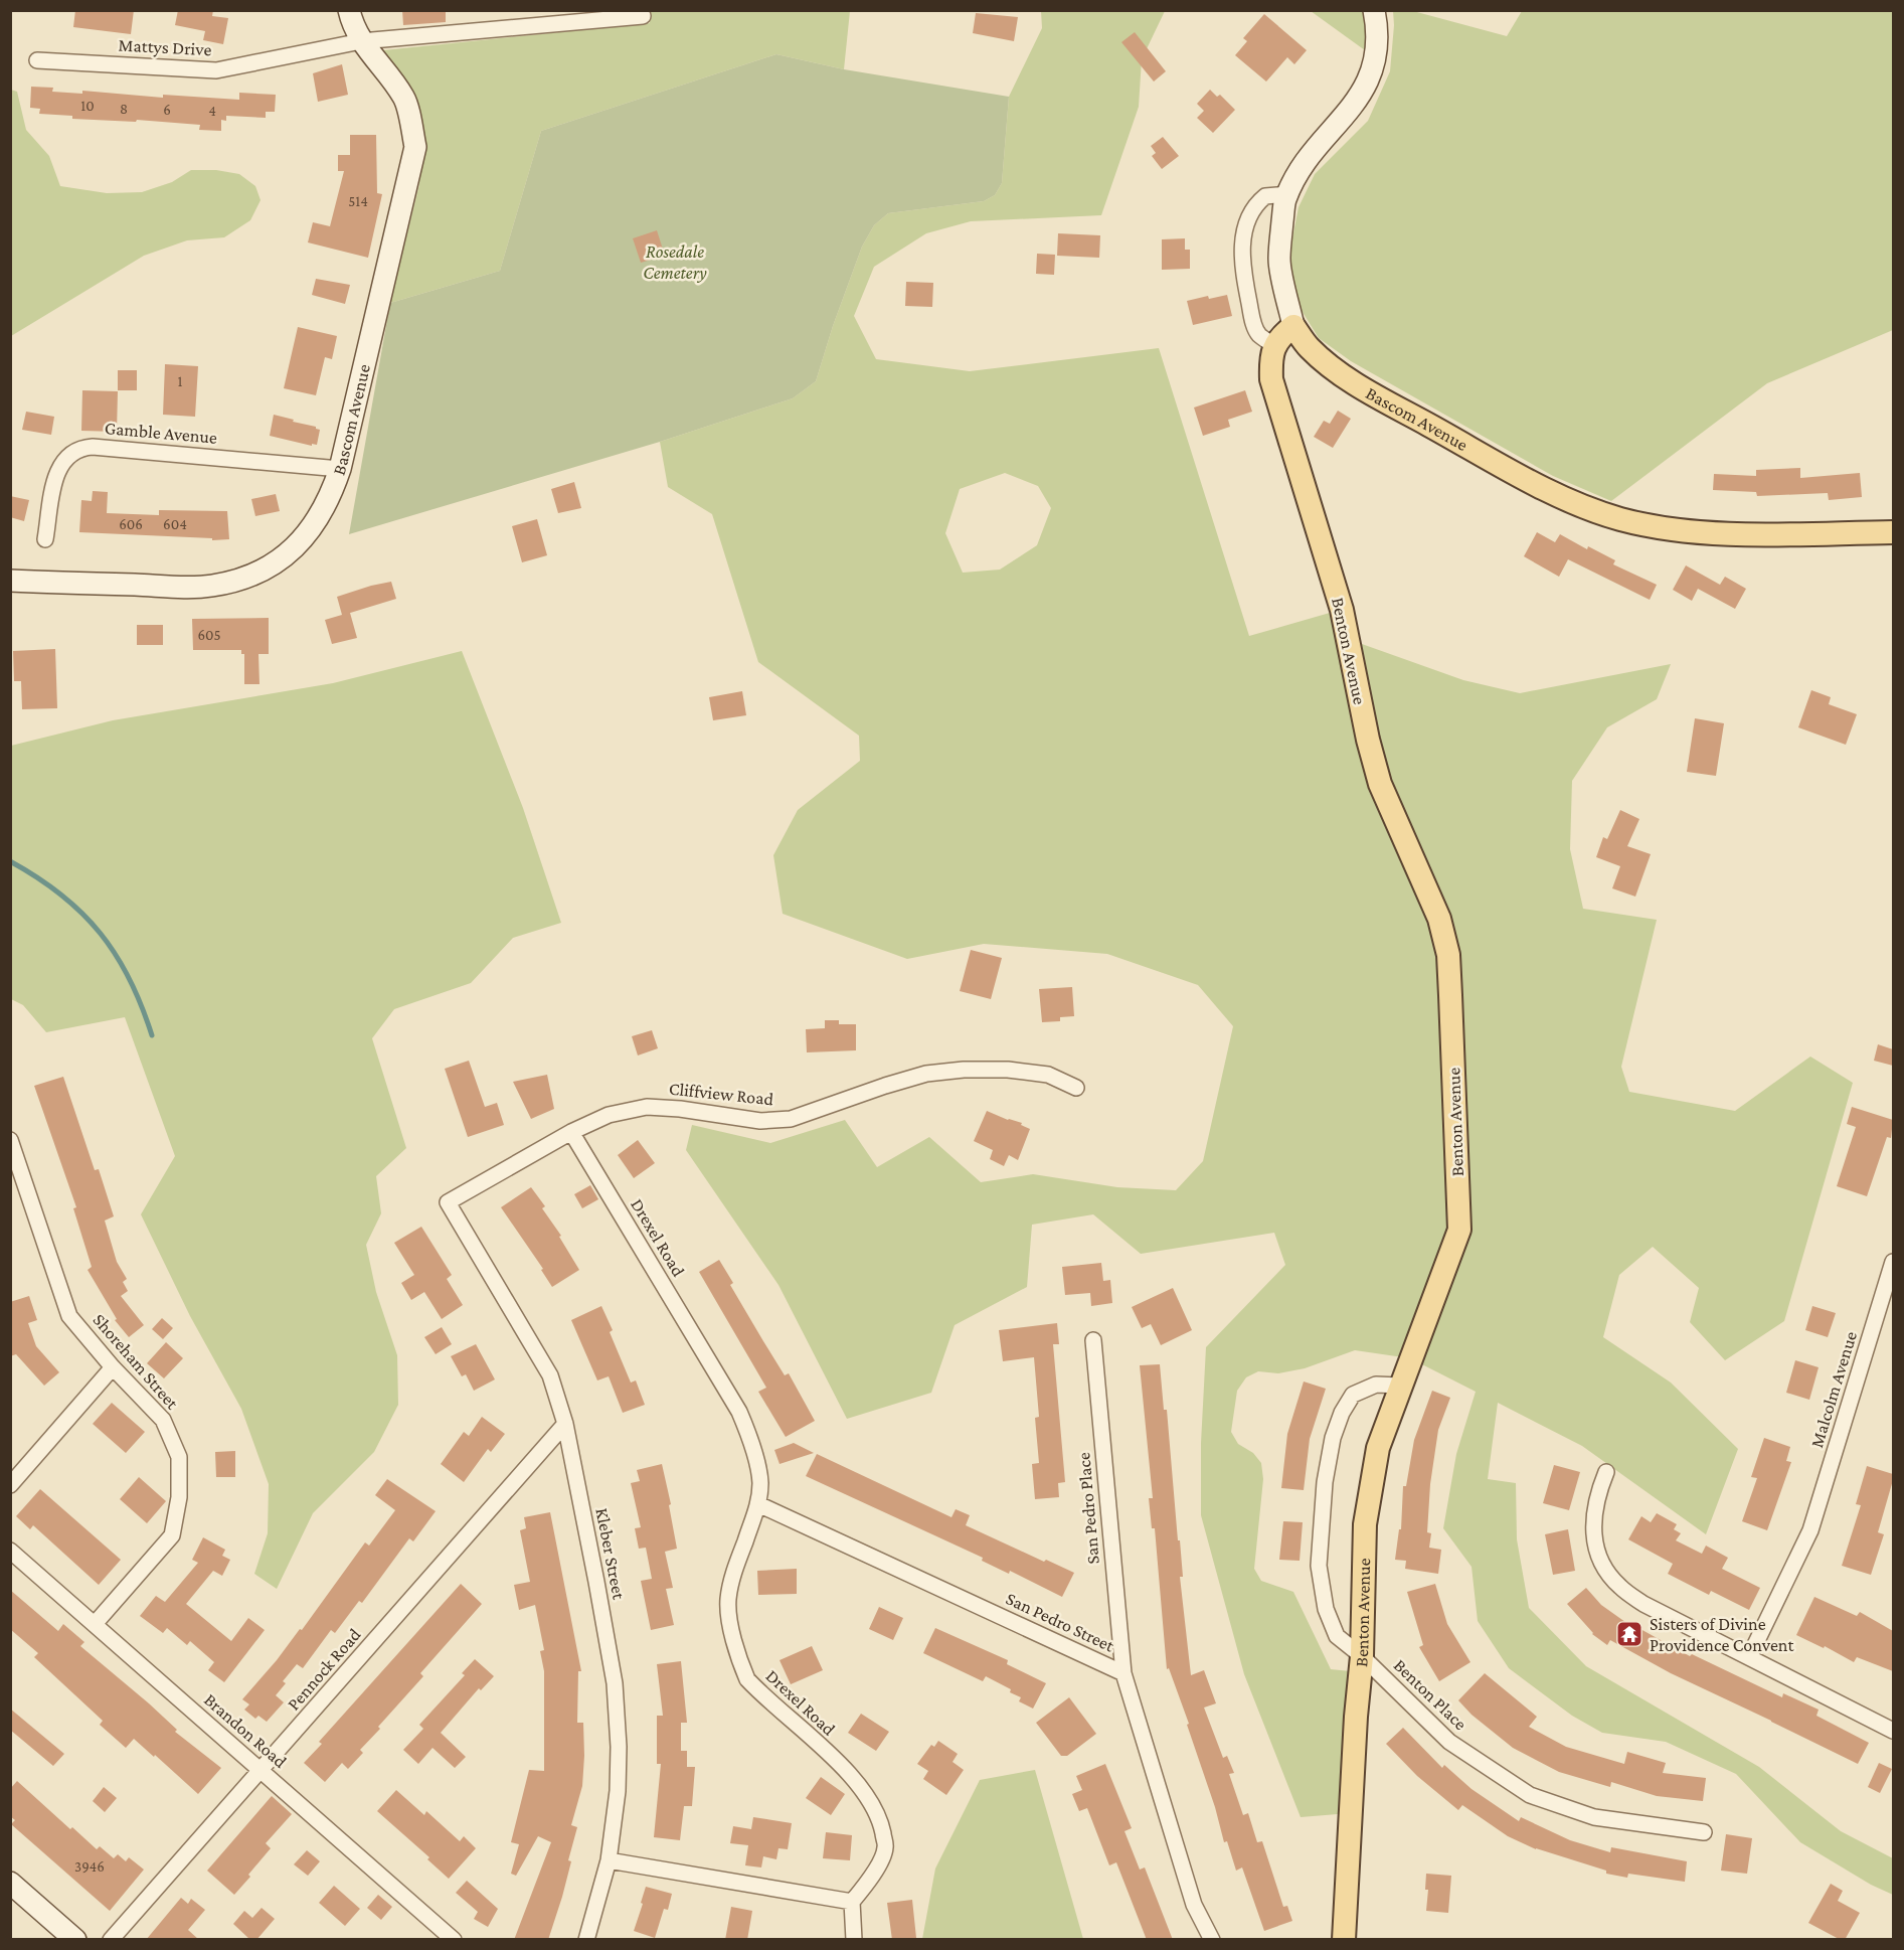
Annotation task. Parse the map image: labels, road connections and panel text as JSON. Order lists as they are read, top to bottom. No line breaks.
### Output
{"streets":{"main road":["Bascom Avenue","Benton Avenue"],"street":["Mattys Drive","Gamble Avenue","Cliffview Road","Drexel Road","Shoreham Street","Malcolm Avenue","San Pedro Place","Kleber Street","San Pedro Street","Pennock Road","Benton Place","Brandon Road"]},"crossings":[["Mattys Drive","Bascom Avenue"],["Bascom Avenue","Gamble Avenue"],["Benton Avenue","Benton Place"],["Cliffview Road","Drexel Road"],["Cliffview Road","Kleber Street"],["Drexel Road","San Pedro Street"],["Shoreham Street","Brandon Road"],["San Pedro Place","San Pedro Street"],["Kleber Street","Pennock Road"],["Pennock Road","Brandon Road"]],"parks":["Rosedale Cemetery"],"places":{"temple":["Sisters of Divine Providence Convent"]},"house_numbers":["10","8","6","4","514","1","606","604","605","3946"]}
